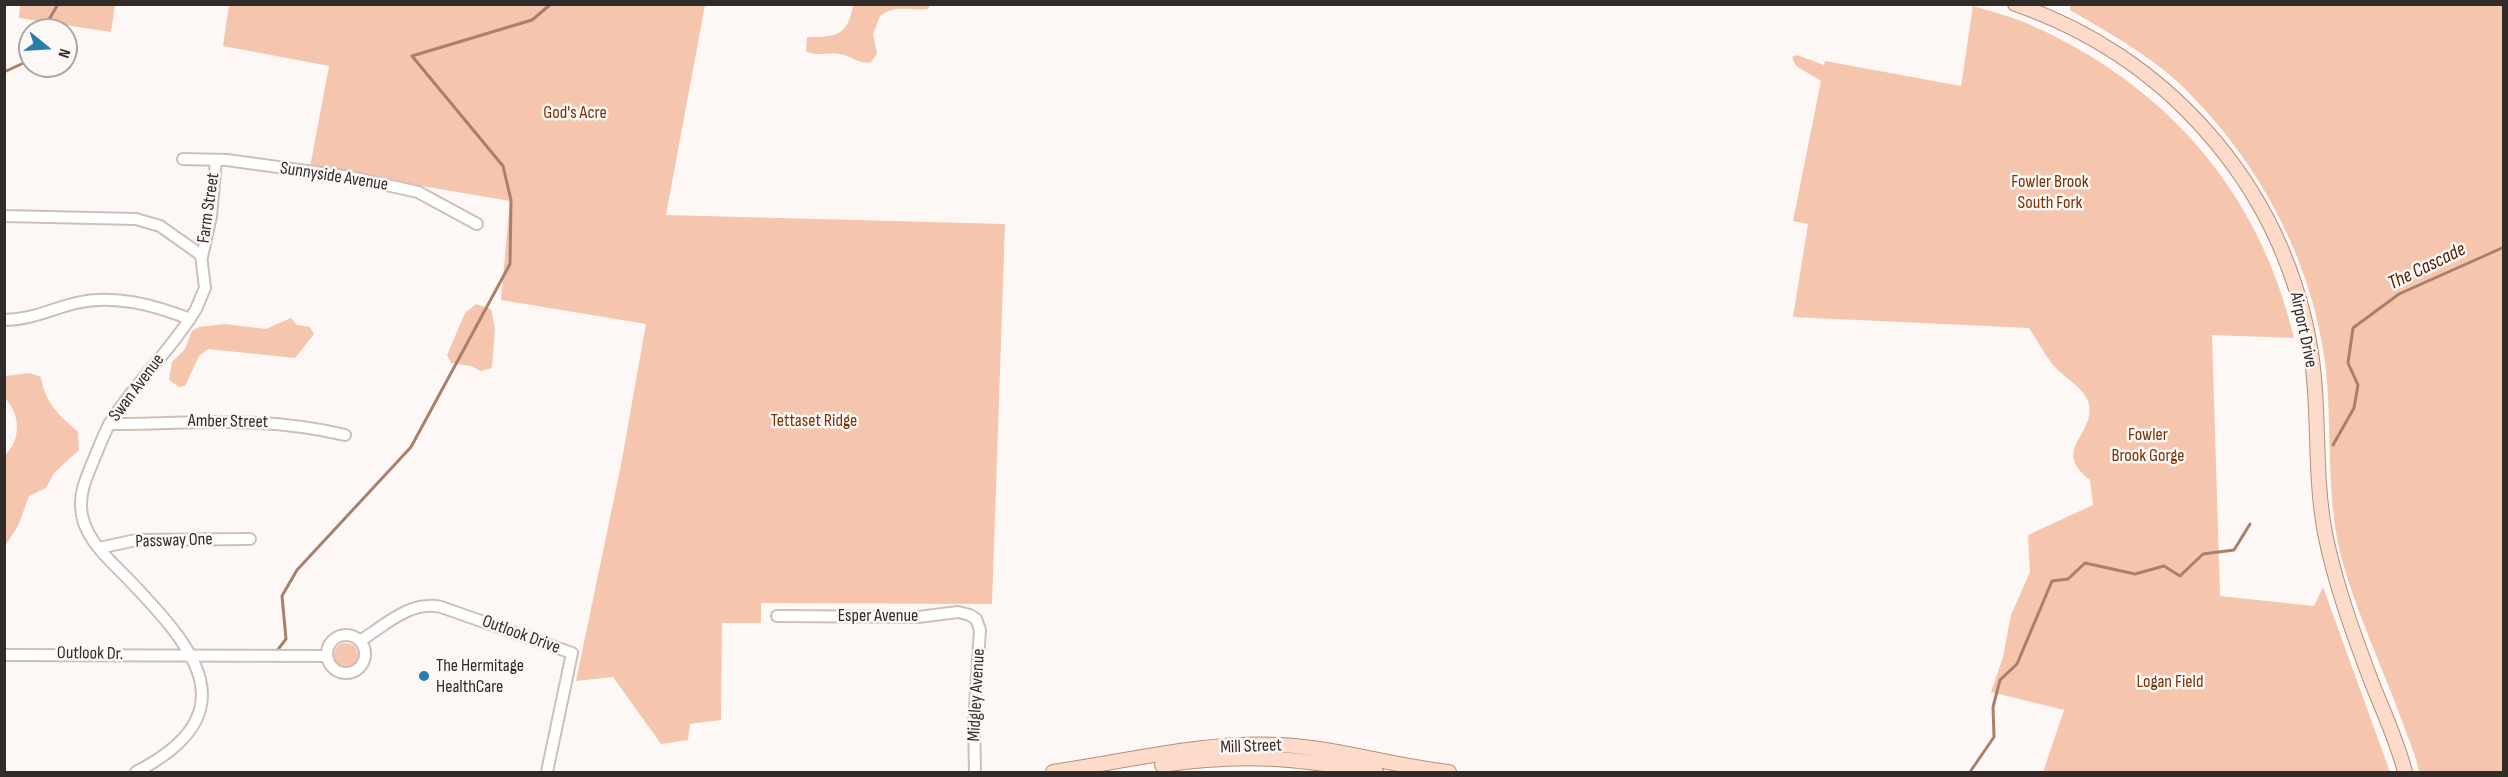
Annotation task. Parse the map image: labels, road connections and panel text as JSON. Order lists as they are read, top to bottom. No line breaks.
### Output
{"streets":{"main road":["Airport Drive","Mill Street"],"street":["Sunnyside Avenue","Farm Street","Swan Avenue","Amber Street","Passway One","Esper Avenue","Outlook Drive","Midgley Avenue"]},"crossings":[["Sunnyside Avenue","Farm Street"],["Farm Street","Swan Avenue"],["Swan Avenue","Amber Street"],["Swan Avenue","Passway One"],["Esper Avenue","Midgley Avenue"]],"water":["The Cascade"],"parks":["God's Acre","Fowler Brook South Fork","Tettaset Ridge","Fowler Brook Gorge","Logan Field"],"places":["The Hermitage HealthCare"],"north":"right"}
